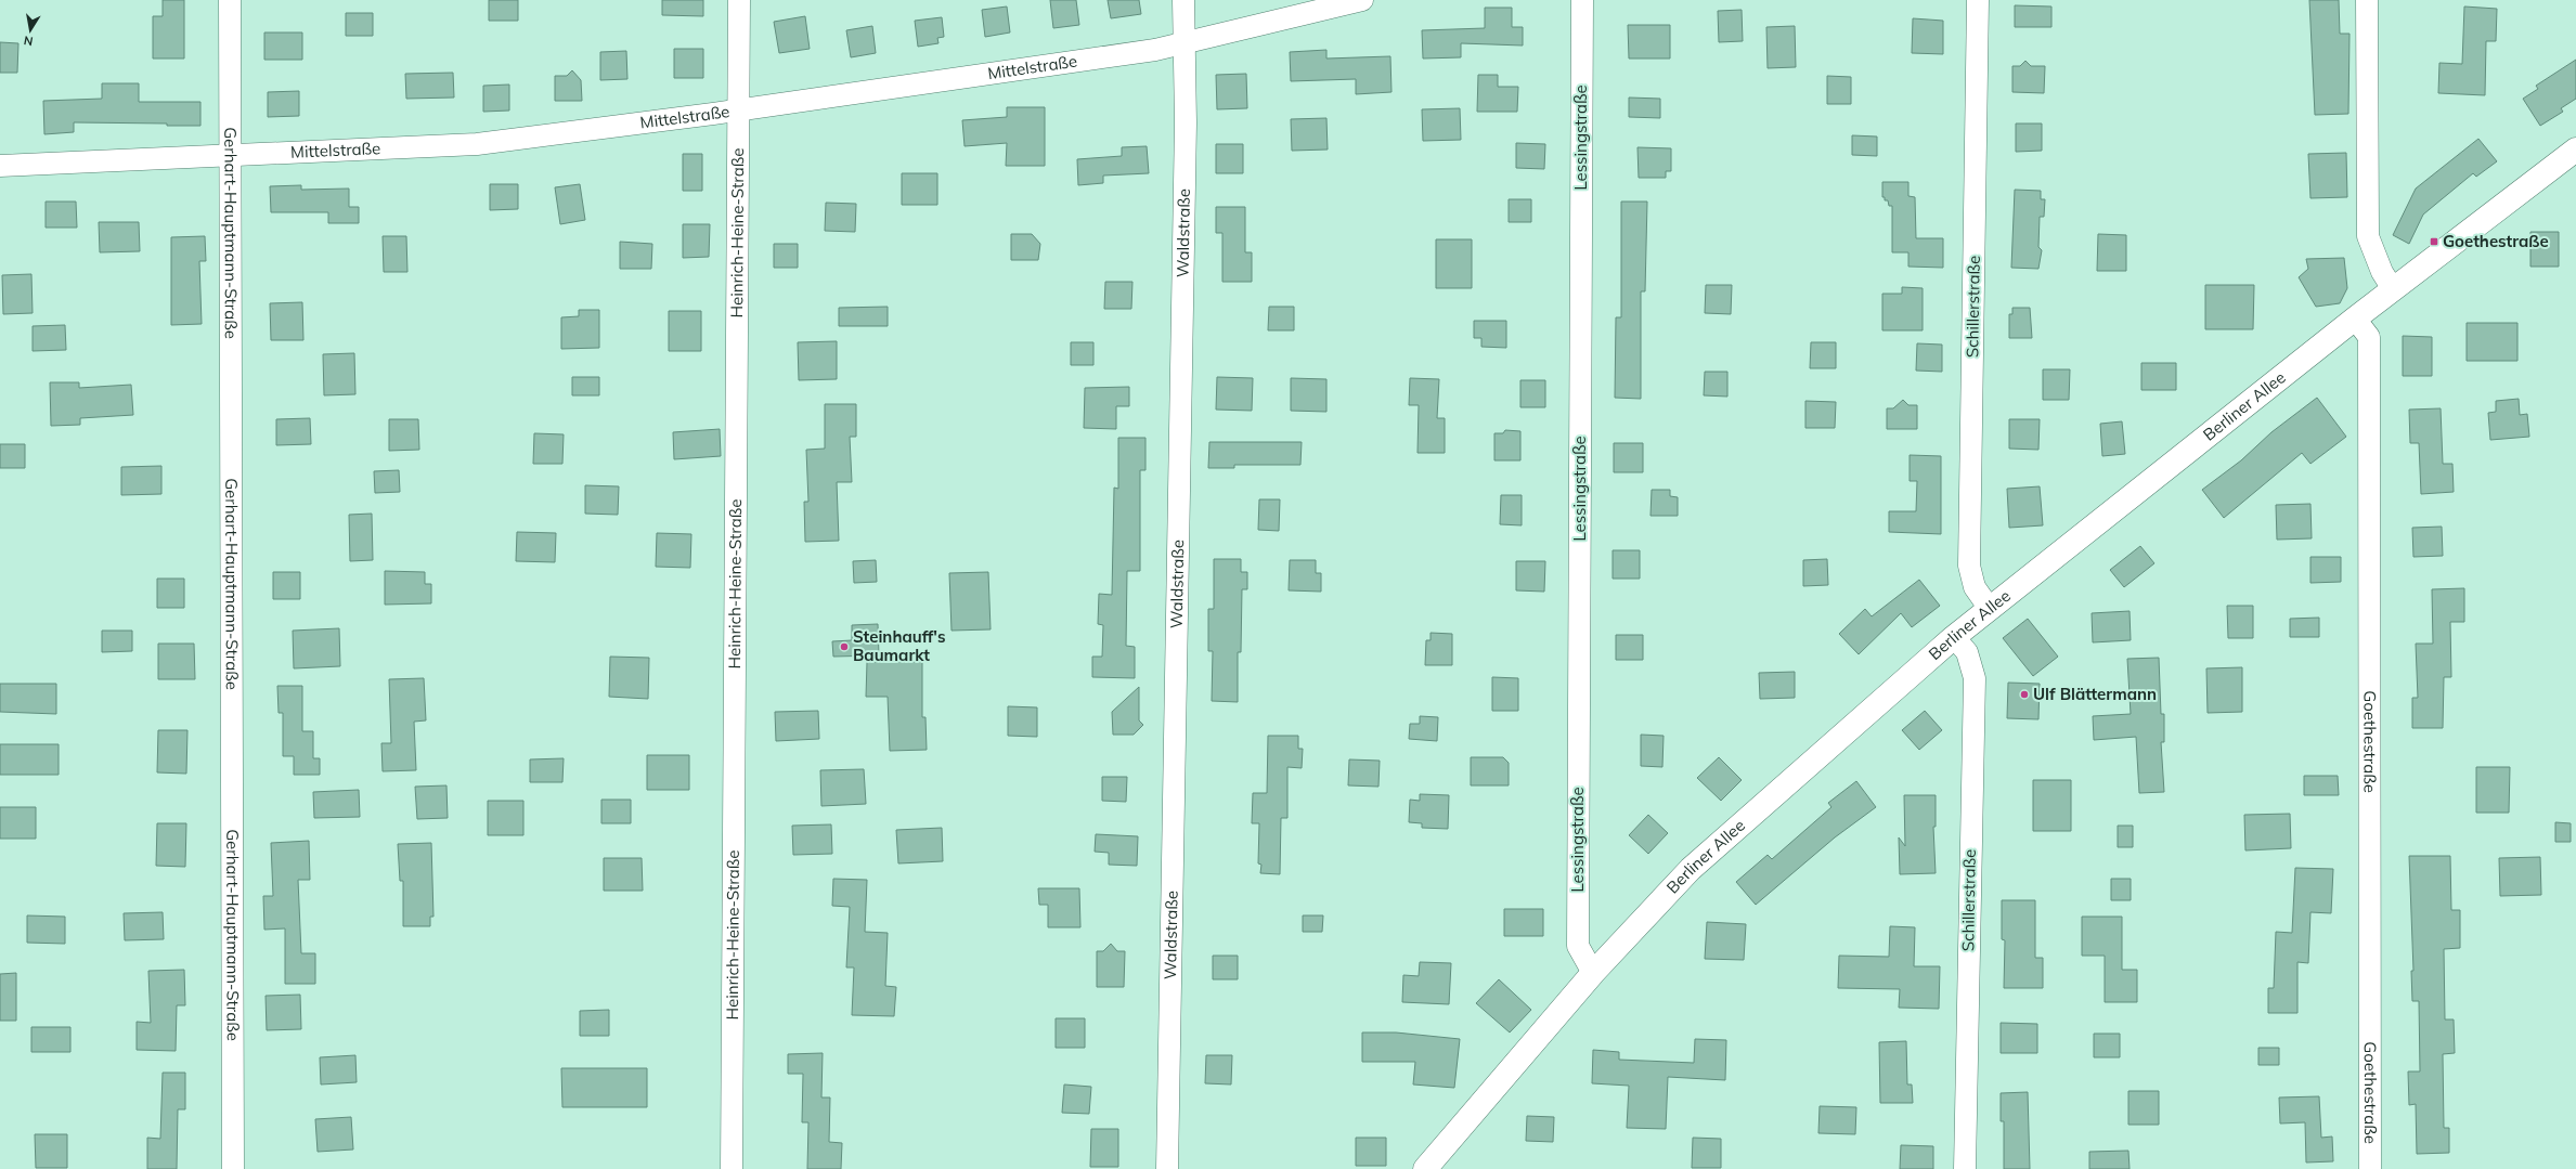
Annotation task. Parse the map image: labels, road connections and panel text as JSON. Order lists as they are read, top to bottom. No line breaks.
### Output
{"streets":{"street":["Mittelstraße","Lessingstraße","Gerhart-Hauptmann-Straße","Heinrich-Heine-Straße","Waldstraße","Schillerstraße","Berliner Allee","Goethestraße"]},"crossings":[["Mittelstraße","Gerhart-Hauptmann-Straße"],["Mittelstraße","Heinrich-Heine-Straße"],["Mittelstraße","Waldstraße"],["Lessingstraße","Berliner Allee"],["Schillerstraße","Berliner Allee"],["Berliner Allee","Goethestraße"]],"places":{"transit":["Goethestraße"],"other":["Steinhauff's Baumarkt","Ulf Blättermann"]},"north":"bottom"}
